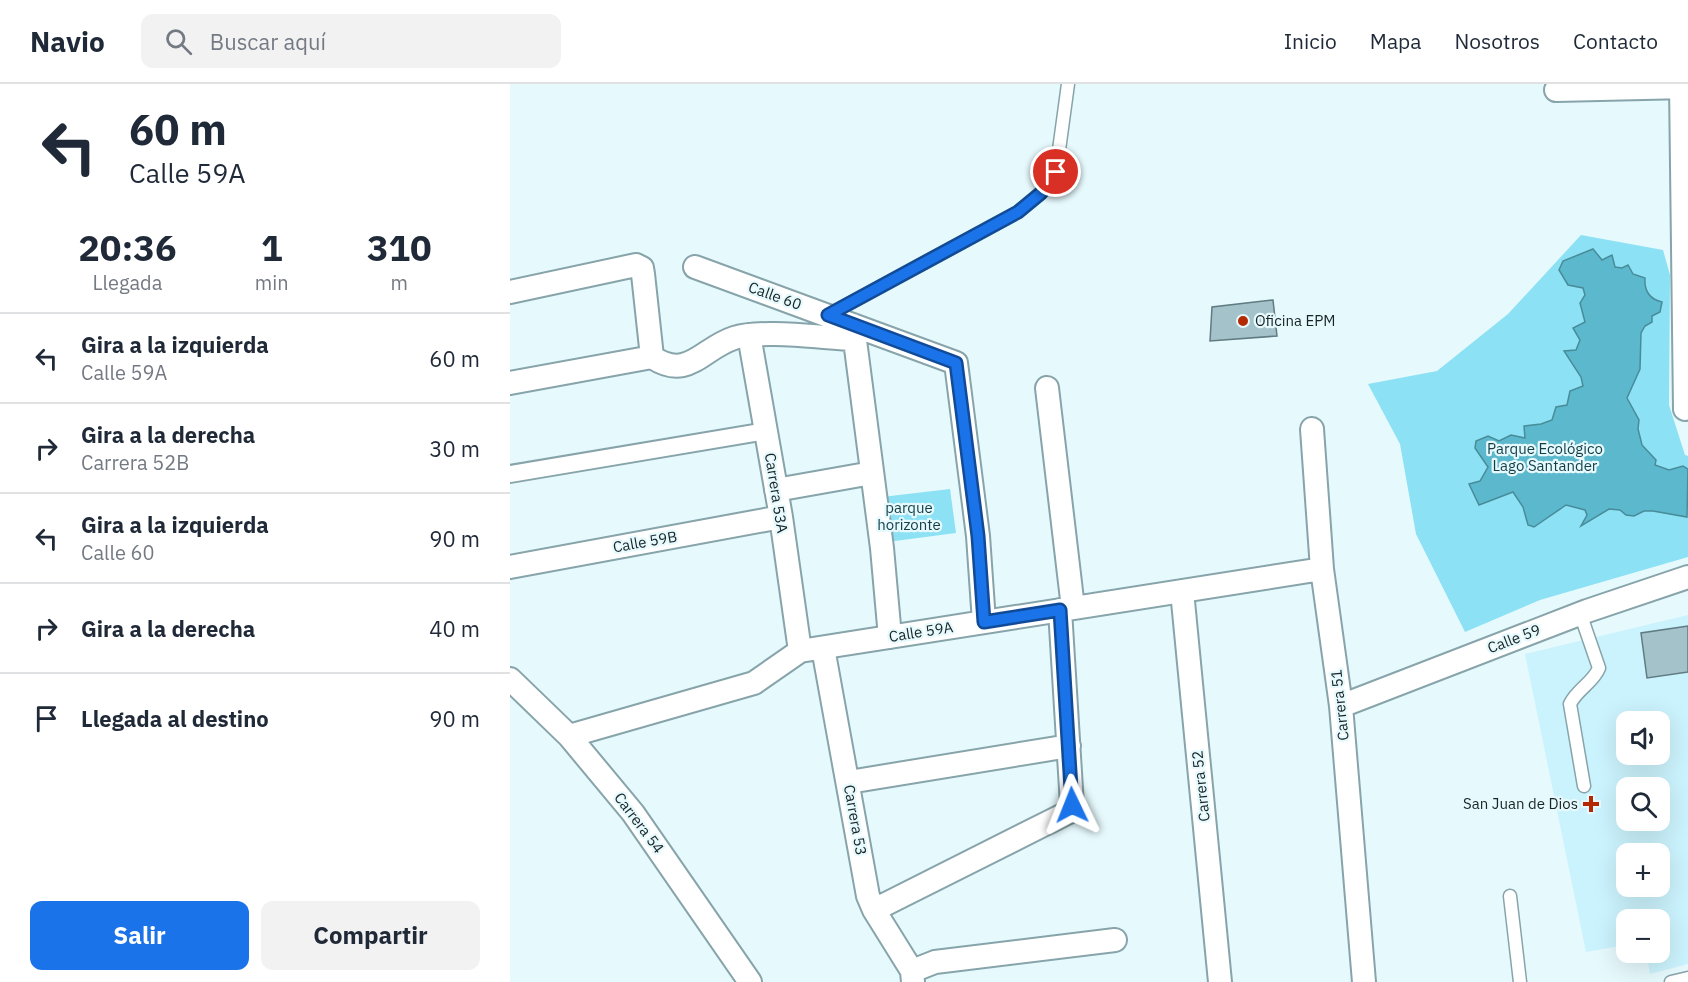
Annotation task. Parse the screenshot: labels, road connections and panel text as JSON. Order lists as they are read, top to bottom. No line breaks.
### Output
{"streets":{"street":["Calle 60","Carrera 53A","Calle 59B","Calle 59A","Calle 59","Carrera 51","Carrera 52","Carrera 53","Carrera 54"]},"crossings":[["Calle 60","Calle 59A"],["Carrera 53A","Calle 59B"],["Carrera 53A","Calle 59A"],["Calle 59A","Carrera 51"],["Calle 59A","Carrera 52"],["Calle 59A","Carrera 53"],["Calle 59A","Carrera 54"],["Calle 59","Carrera 51"]],"parks":["Parque Ecológico Lago Santander","parque horizonte"],"places":{"other":["Oficina EPM"],"health":["San Juan de Dios"]},"page":{"header":"Navio","search":"Buscar aquí","nav":["Inicio","Mapa","Nosotros","Contacto"],"turn":["60 m","Calle 59A"],"eta":["20:36","Llegada","1","min","310","m"],"list":[{"name":"Gira a la izquierda","note":"Calle 59A","value":"60 m"},{"name":"Gira a la derecha","note":"Carrera 52B","value":"30 m"},{"name":"Gira a la izquierda","note":"Calle 60","value":"90 m"},{"name":"Gira a la derecha","value":"40 m"},{"name":"Llegada al destino","value":"90 m"}],"map_buttons":["+","−"],"buttons":["Salir","Compartir"]}}
